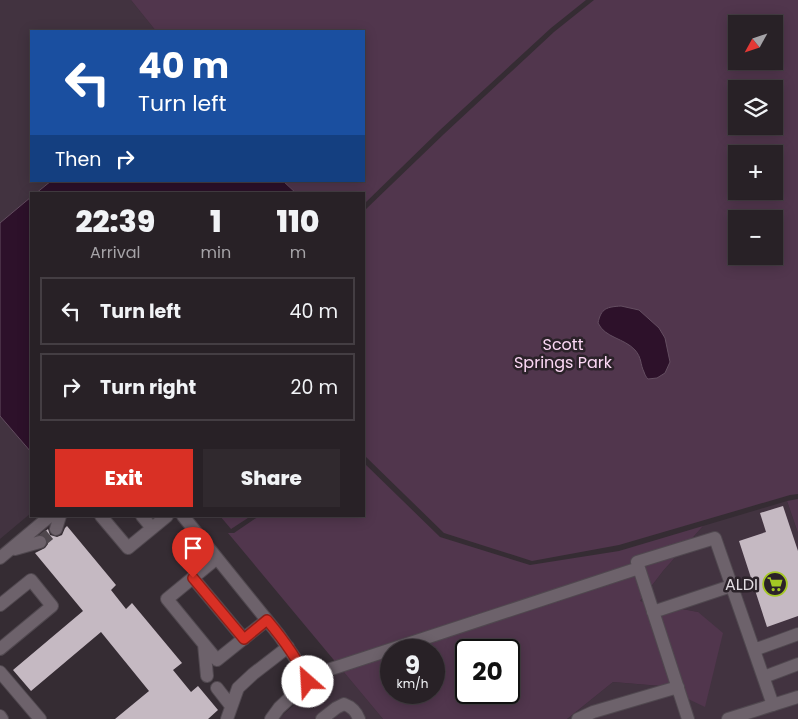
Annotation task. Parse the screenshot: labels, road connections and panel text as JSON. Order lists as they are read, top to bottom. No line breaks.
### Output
{"parks":["Scott Springs Park"],"places":{"supermarket":["ALDI"]},"north":"bottom left","page":{"map_buttons":["+","−"],"turn":["40 m","Turn left"],"then":"Then","eta":["22:39","Arrival","1","min","110","m"],"list":[{"name":"Turn left","value":"40 m"},{"name":"Turn right","value":"20 m"}],"buttons":["Exit","Share"],"speed":"9 km/h","limit":"20"}}
